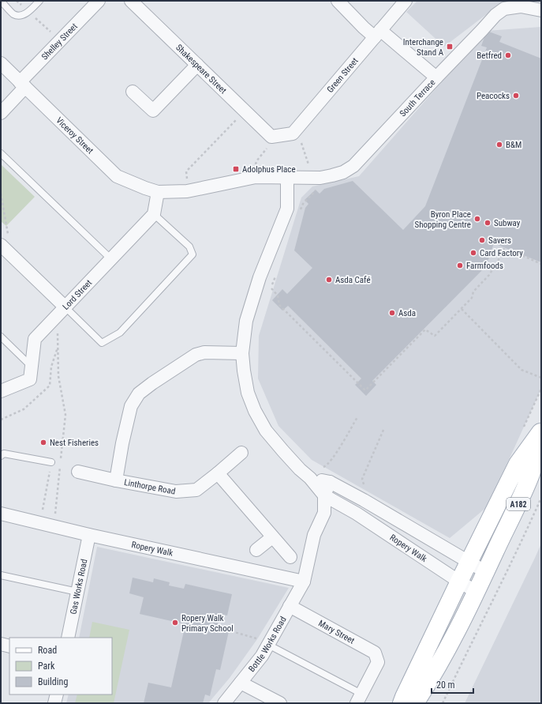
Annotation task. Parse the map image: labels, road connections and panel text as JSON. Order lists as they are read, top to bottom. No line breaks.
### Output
{"streets":{"main road":["A182"],"street":["Shelley Street","Shakespeare Street","Green Street","South Terrace","Viceroy Street","Lord Street","Linthorpe Road","Ropery Walk","Gas Works Road","Mary Street","Bottle Works Road"]},"crossings":[["Shelley Street","Viceroy Street"],["Shakespeare Street","Green Street"],["South Terrace","Viceroy Street"],["A182","Ropery Walk"],["Ropery Walk","Gas Works Road"],["Ropery Walk","Bottle Works Road"],["Mary Street","Bottle Works Road"]],"places":{"transit":["Interchange Stand A","Adolphus Place"],"other":["Betfred","Peacocks","B&M","Byron Place Shopping Centre","Subway","Savers","Card Factory","Farmfoods","Asda Café","Asda","Nest Fisheries","Ropery Walk Primary School"]},"legend":["Road","Park","Building"],"scale_bar":"20 m"}
